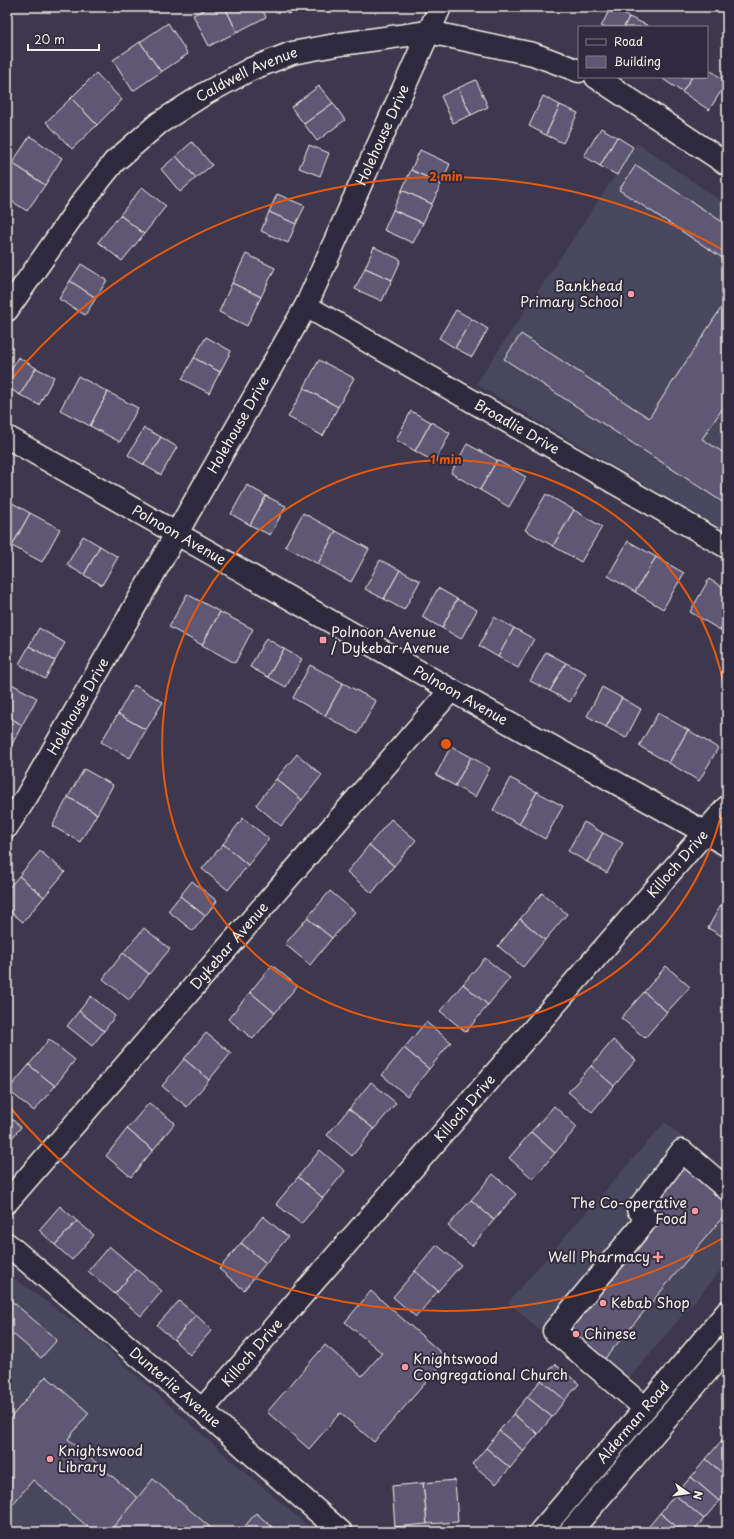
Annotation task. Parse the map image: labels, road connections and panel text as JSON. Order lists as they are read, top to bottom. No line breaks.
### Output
{"streets":{"street":["Caldwell Avenue","Holehouse Drive","Broadlie Drive","Polnoon Avenue","Killoch Drive","Dykebar Avenue","Dunterlie Avenue","Alderman Road"]},"crossings":[["Caldwell Avenue","Holehouse Drive"],["Holehouse Drive","Broadlie Drive"],["Holehouse Drive","Polnoon Avenue"],["Polnoon Avenue","Killoch Drive"],["Polnoon Avenue","Dykebar Avenue"],["Killoch Drive","Dunterlie Avenue"]],"places":{"other":["Bankhead Primary School","The Co-operative Food","Kebab Shop","Chinese","Knightswood Congregational Church","Knightswood Library"],"transit":["Polnoon Avenue / Dykebar Avenue"],"health":["Well Pharmacy"]},"legend":["Road","Building"],"scale_bar":"20 m","north":"right","rings":["2 min","1 min"]}
